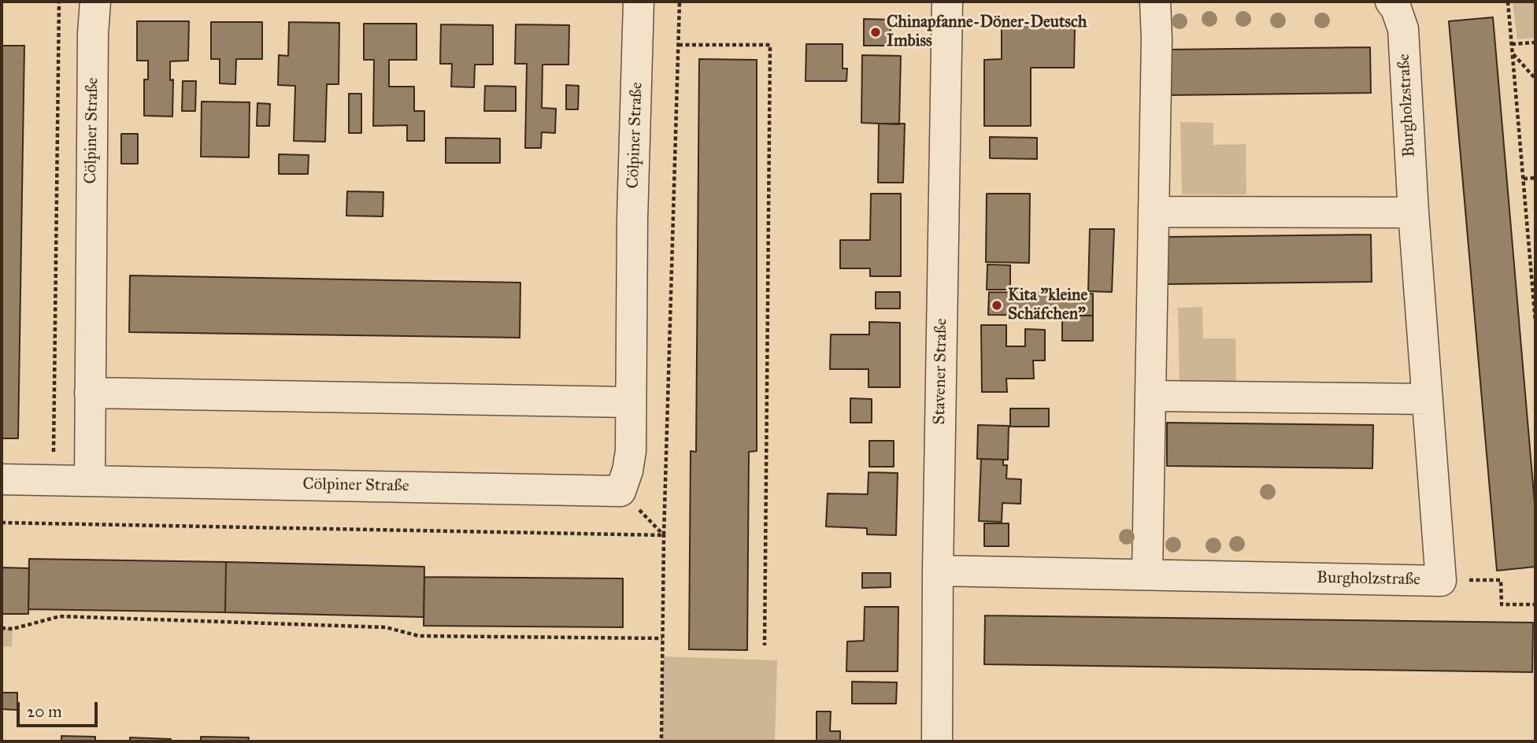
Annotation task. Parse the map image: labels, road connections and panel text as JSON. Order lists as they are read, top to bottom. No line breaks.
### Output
{"streets":{"street":["Burgholzstraße","Cölpiner Straße","Stavener Straße"]},"crossings":[["Burgholzstraße","Stavener Straße"]],"places":["Chinapfanne-Döner-Deutsch Imbiss","Kita \"kleine Schäfchen\""],"scale_bar":"20 m"}
